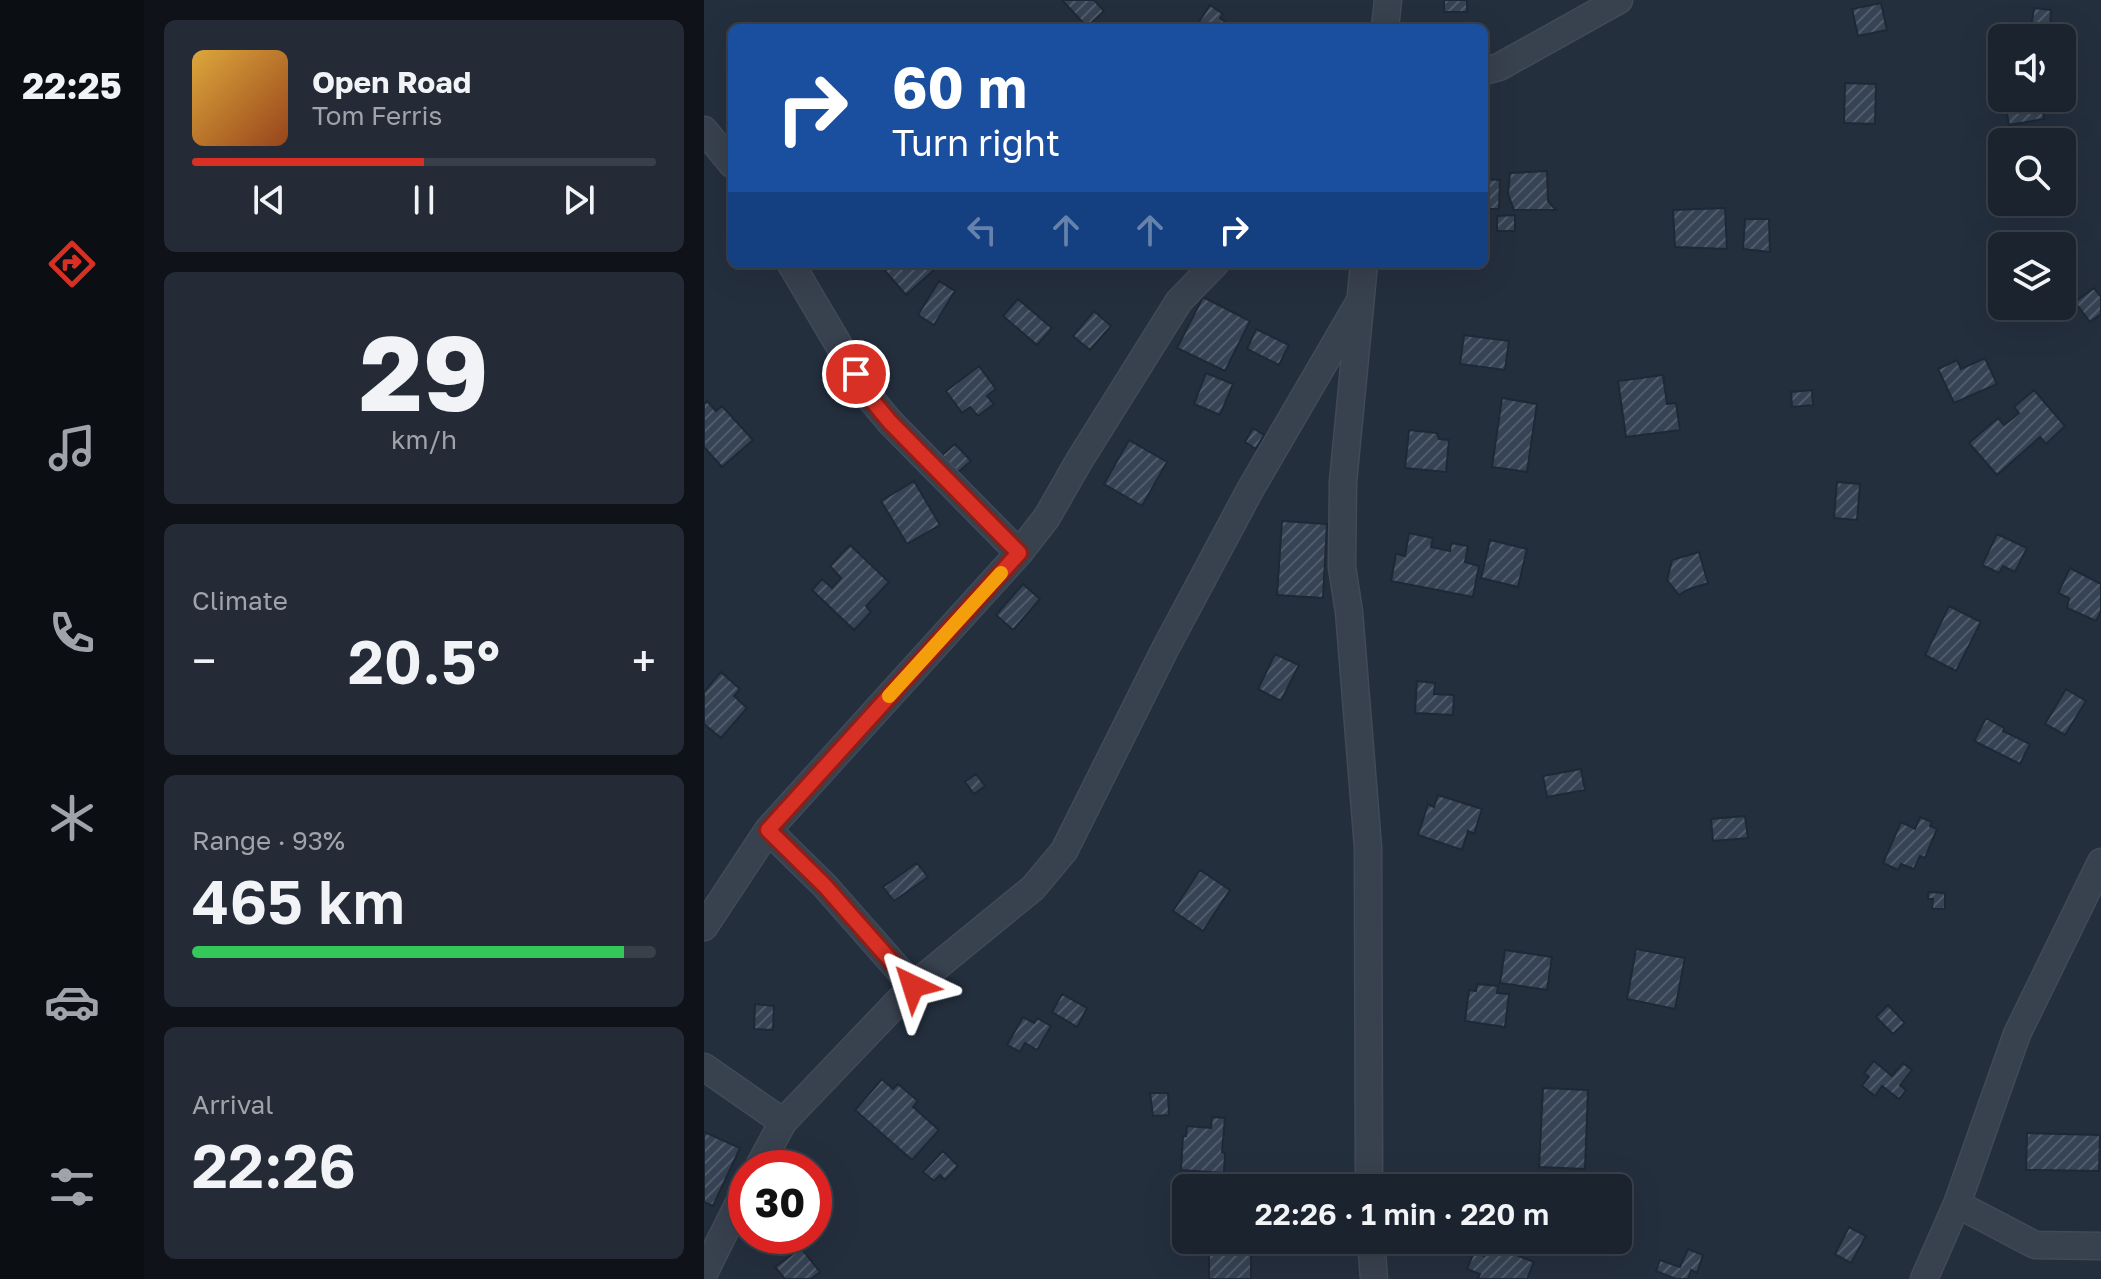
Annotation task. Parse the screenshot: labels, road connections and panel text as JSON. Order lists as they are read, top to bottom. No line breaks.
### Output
{"page":{"tabs":"22:25","turn":["60 m","Turn right"],"song":["Open Road","Tom Ferris"],"tile":[["29","km/h"],"Climate",["Range · 93%","465 km"],["Arrival","22:26"]],"heat":["−","20.5°","+"],"limit":"30","trip":"22:26 · 1 min · 220 m"}}
